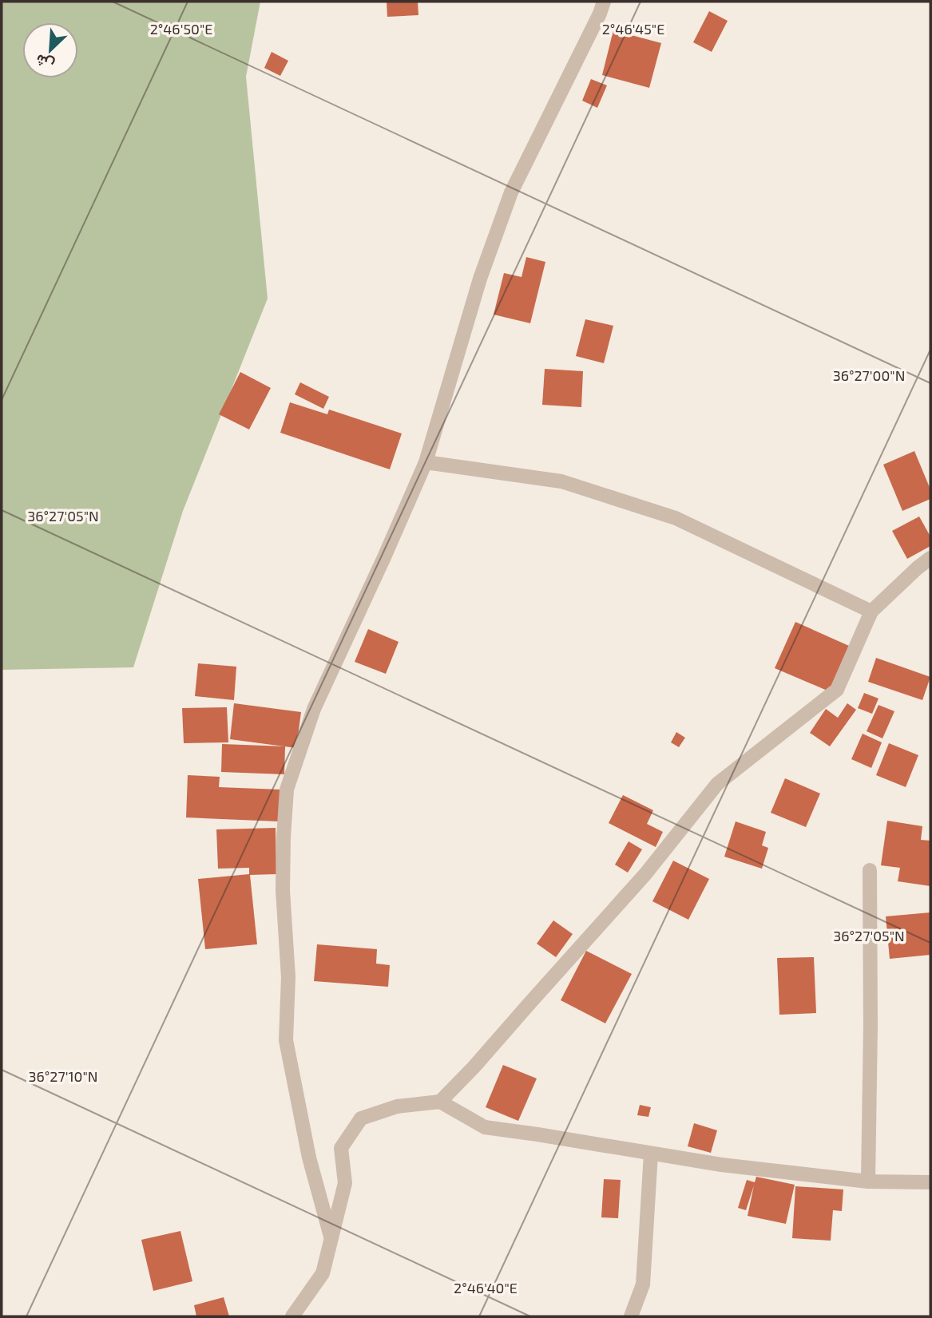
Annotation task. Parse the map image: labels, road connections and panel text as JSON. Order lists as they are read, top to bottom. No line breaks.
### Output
{"north":"bottom left","coordinates":["2°46'50\"E","2°46'45\"E","36°27'00\"N","36°27'05\"N","36°27'10\"N","2°46'40\"E"]}
